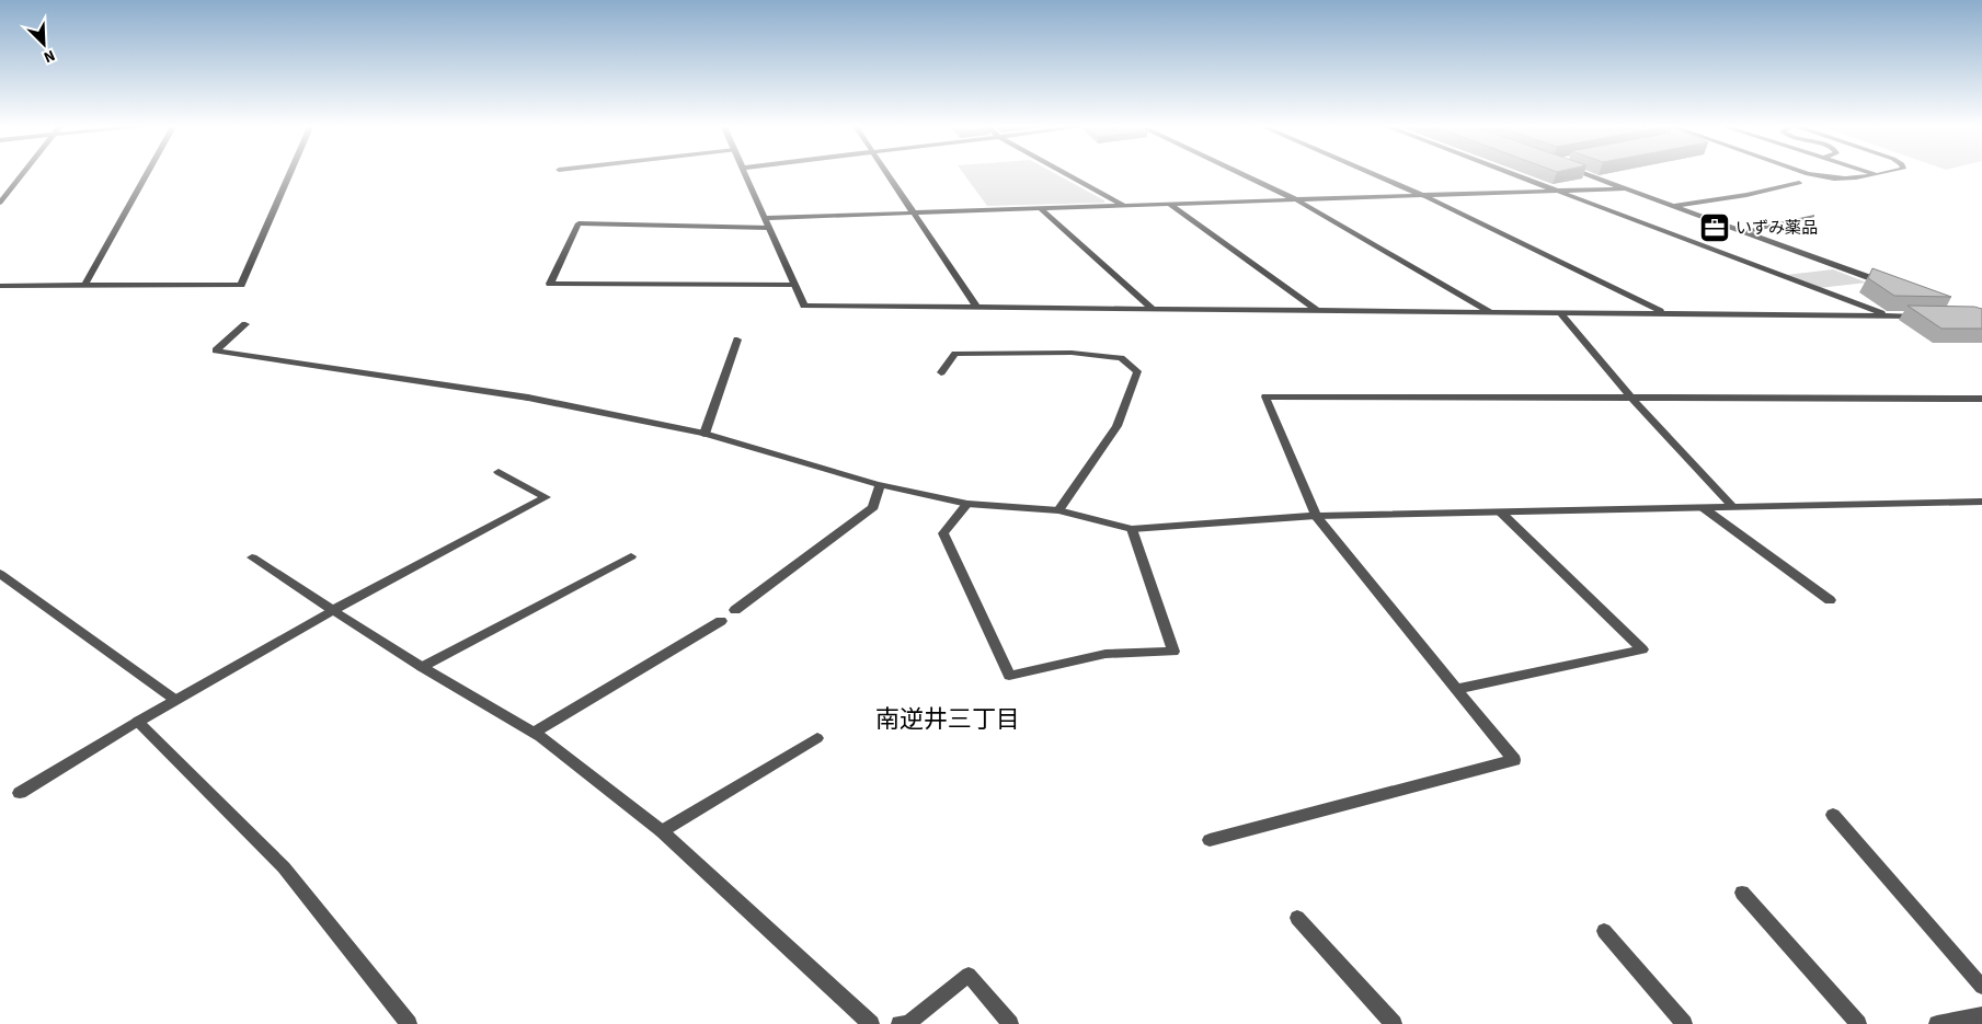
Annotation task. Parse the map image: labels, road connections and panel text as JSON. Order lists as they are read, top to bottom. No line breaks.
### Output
{"districts":["南逆井三丁目"],"places":{"office":["いずみ薬品"]},"north":"bottom right"}
